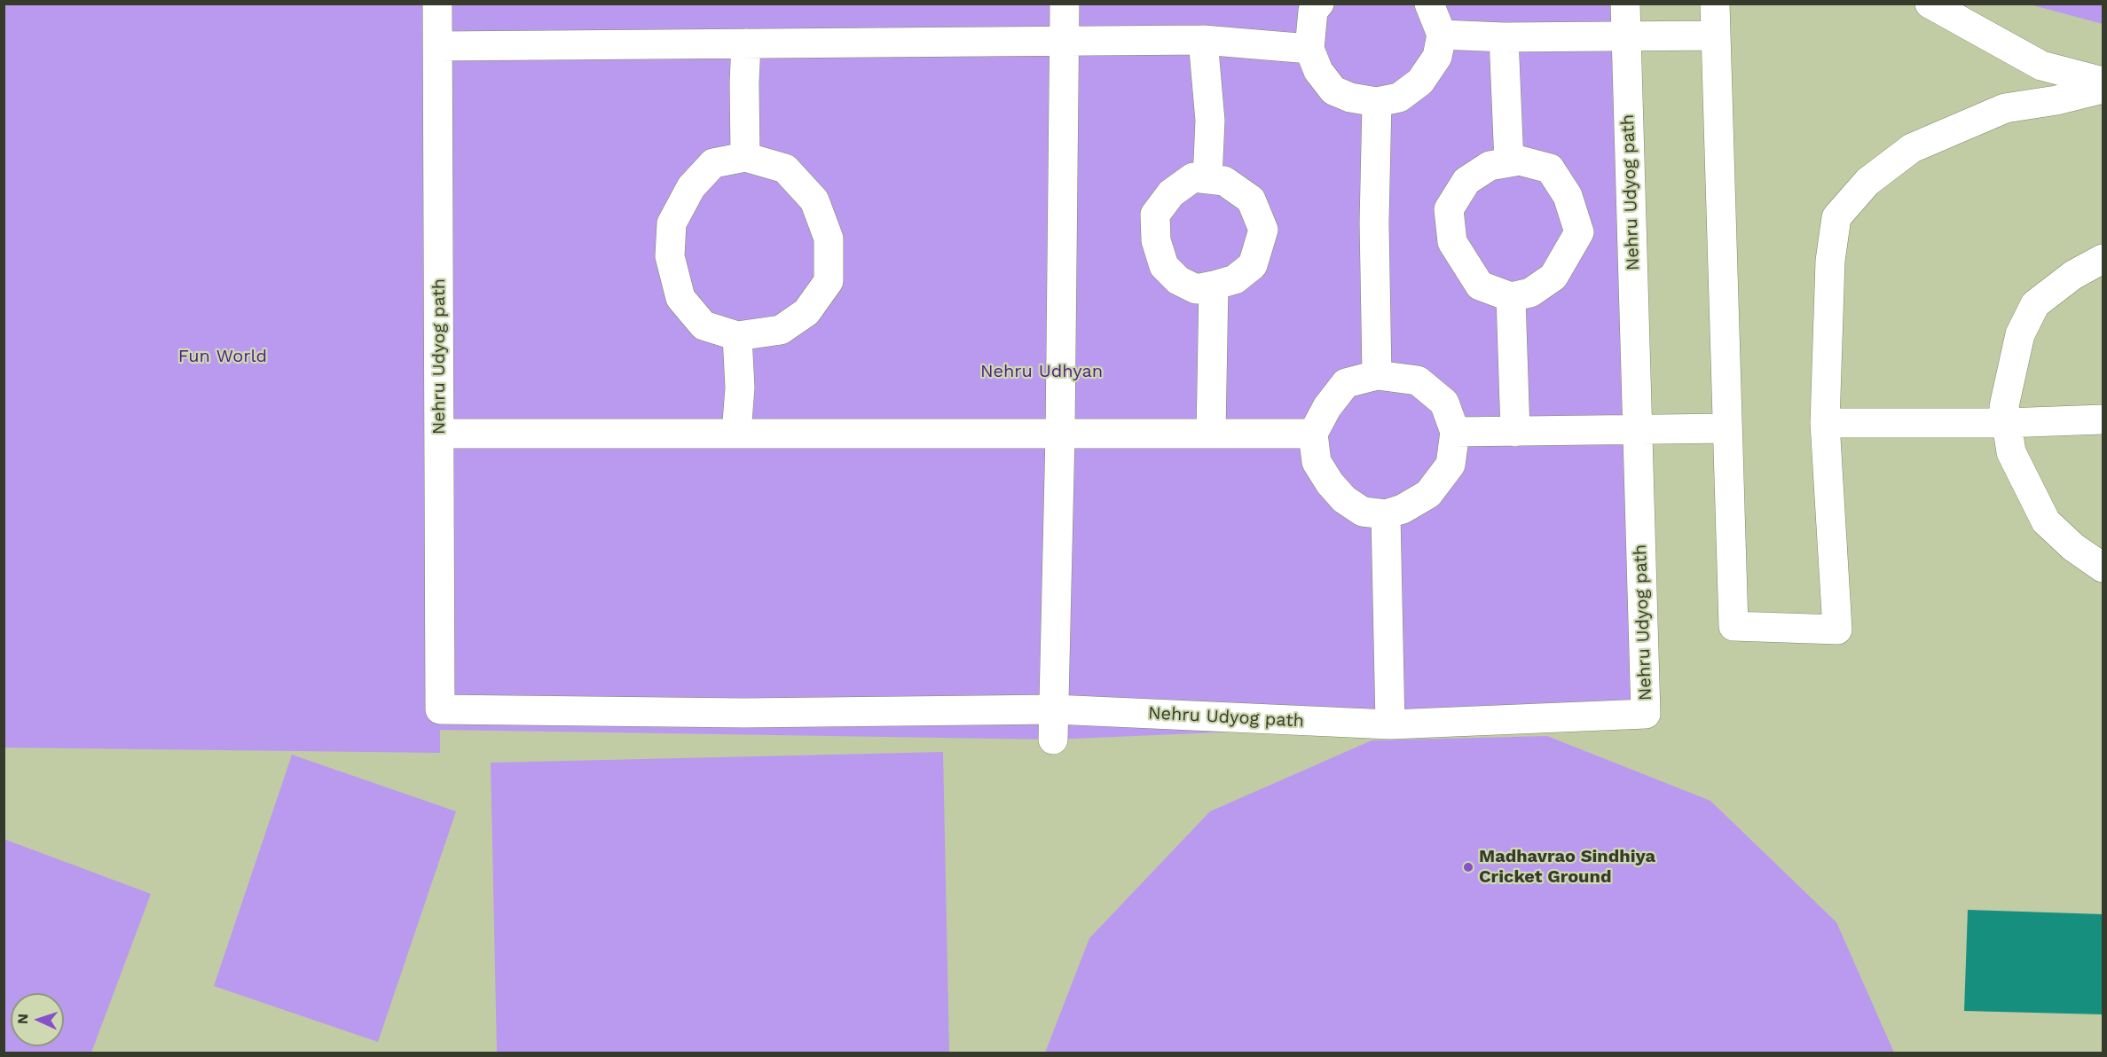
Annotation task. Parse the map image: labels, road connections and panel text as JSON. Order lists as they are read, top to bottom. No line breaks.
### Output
{"streets":{"street":["Nehru Udyog path"]},"parks":["Fun World","Nehru Udhyan"],"places":["Madhavrao Sindhiya Cricket Ground"],"north":"left"}
